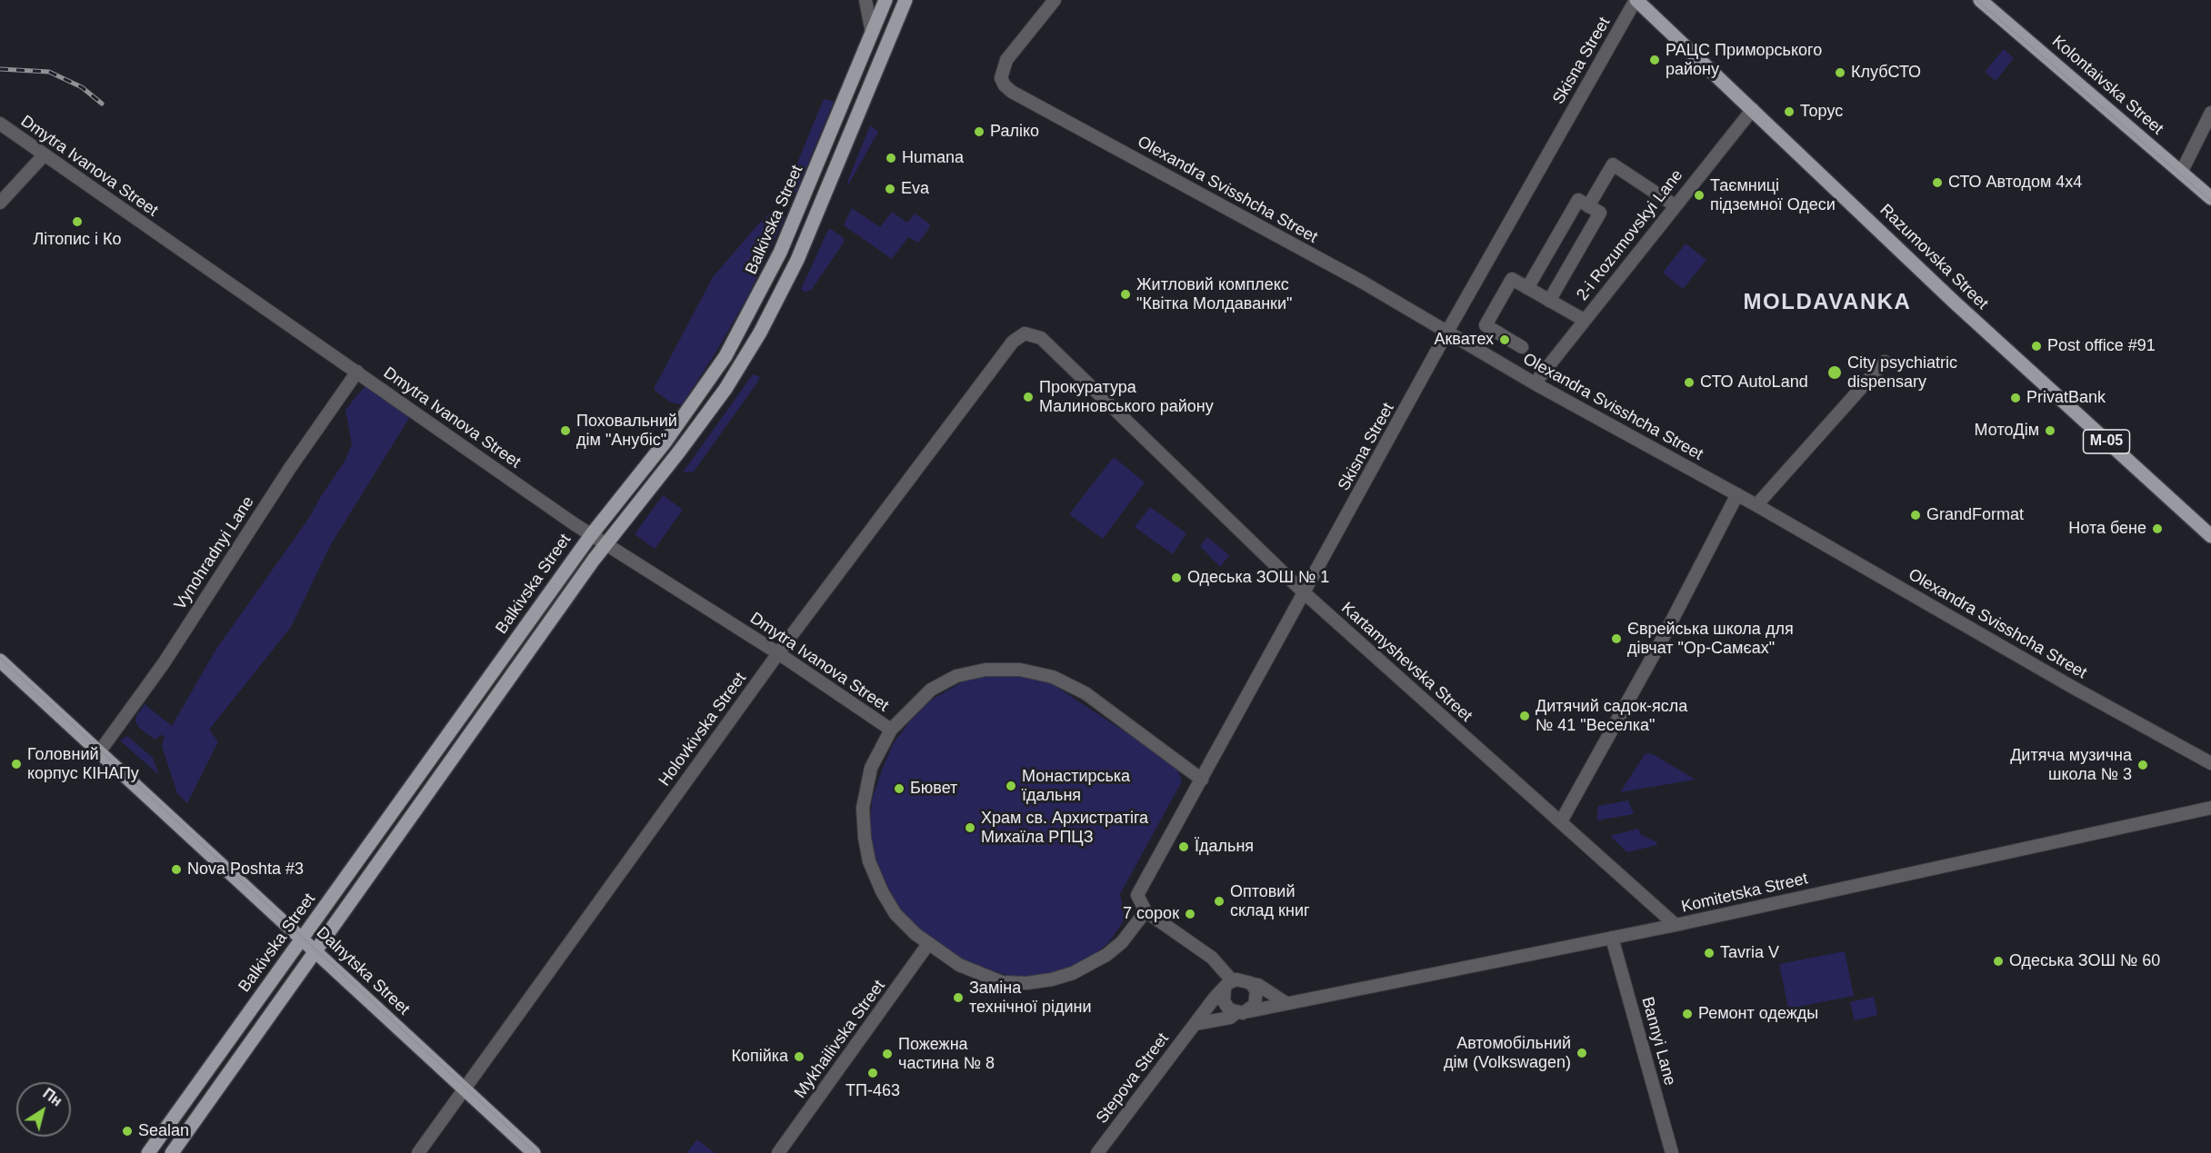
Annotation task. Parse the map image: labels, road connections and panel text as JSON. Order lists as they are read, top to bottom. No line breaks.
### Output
{"streets":{"main road":["Kolontaivska Street","Balkivska Street","Razumovska Street","М-05","Dalnytska Street"],"street":["Skisna Street","Dmytra Ivanova Street","Olexandra Svisshcha Street","2-i Rozumovskyi Lane","Vynohradnyi Lane","Kartamyshevska Street","Holovkivska Street","Komitetska Street","Mykhailivska Street","Bannyi Lane","Stepova Street"]},"crossings":[["Skisna Street","Olexandra Svisshcha Street"],["Skisna Street","Razumovska Street"],["Skisna Street","Kartamyshevska Street"],["Dmytra Ivanova Street","Balkivska Street"],["Dmytra Ivanova Street","Vynohradnyi Lane"],["Dmytra Ivanova Street","Holovkivska Street"],["Olexandra Svisshcha Street","2-i Rozumovskyi Lane"],["Balkivska Street","Dalnytska Street"],["2-i Rozumovskyi Lane","Razumovska Street"],["Vynohradnyi Lane","Dalnytska Street"],["Kartamyshevska Street","Holovkivska Street"],["Kartamyshevska Street","Komitetska Street"],["Holovkivska Street","Dalnytska Street"],["Komitetska Street","Bannyi Lane"],["Komitetska Street","Stepova Street"]],"districts":["MOLDAVANKA"],"places":["РАЦС Приморського району","КлубСТО","Торус","Раліко","Humana","СТО Автодом 4х4","Eva","Таємниці підземної Одеси","Літопис і Ко","Житловий комплекс \"Квітка Молдаванки\"","Акватех","Post office #91","City psychiatric dispensary","СТО AutoLand","Прокуратура Малиновського району","PrivatBank","Поховальний дім \"Анубіс\"","МотоДім","GrandFormat","Нота бене","Одеська ЗОШ № 1","Єврейська школа для дівчат \"Ор-Самєах\"","Дитячий садок-ясла № 41 \"Веселка\"","Головний корпус КІНАПу","Дитяча музична школа № 3","Монастирська їдальня","Бювет","Храм св. Архистратіга Михаїла РПЦЗ","Їдальня","Nova Poshta #3","Оптовий склад книг","7 сорок","Tavria V","Одеська ЗОШ № 60","Заміна технічної рідини","Ремонт одежды","Автомобільний дім (Volkswagen)","Пожежна частина № 8","Копійка","ТП-463","Sealan"],"north":"top right"}
